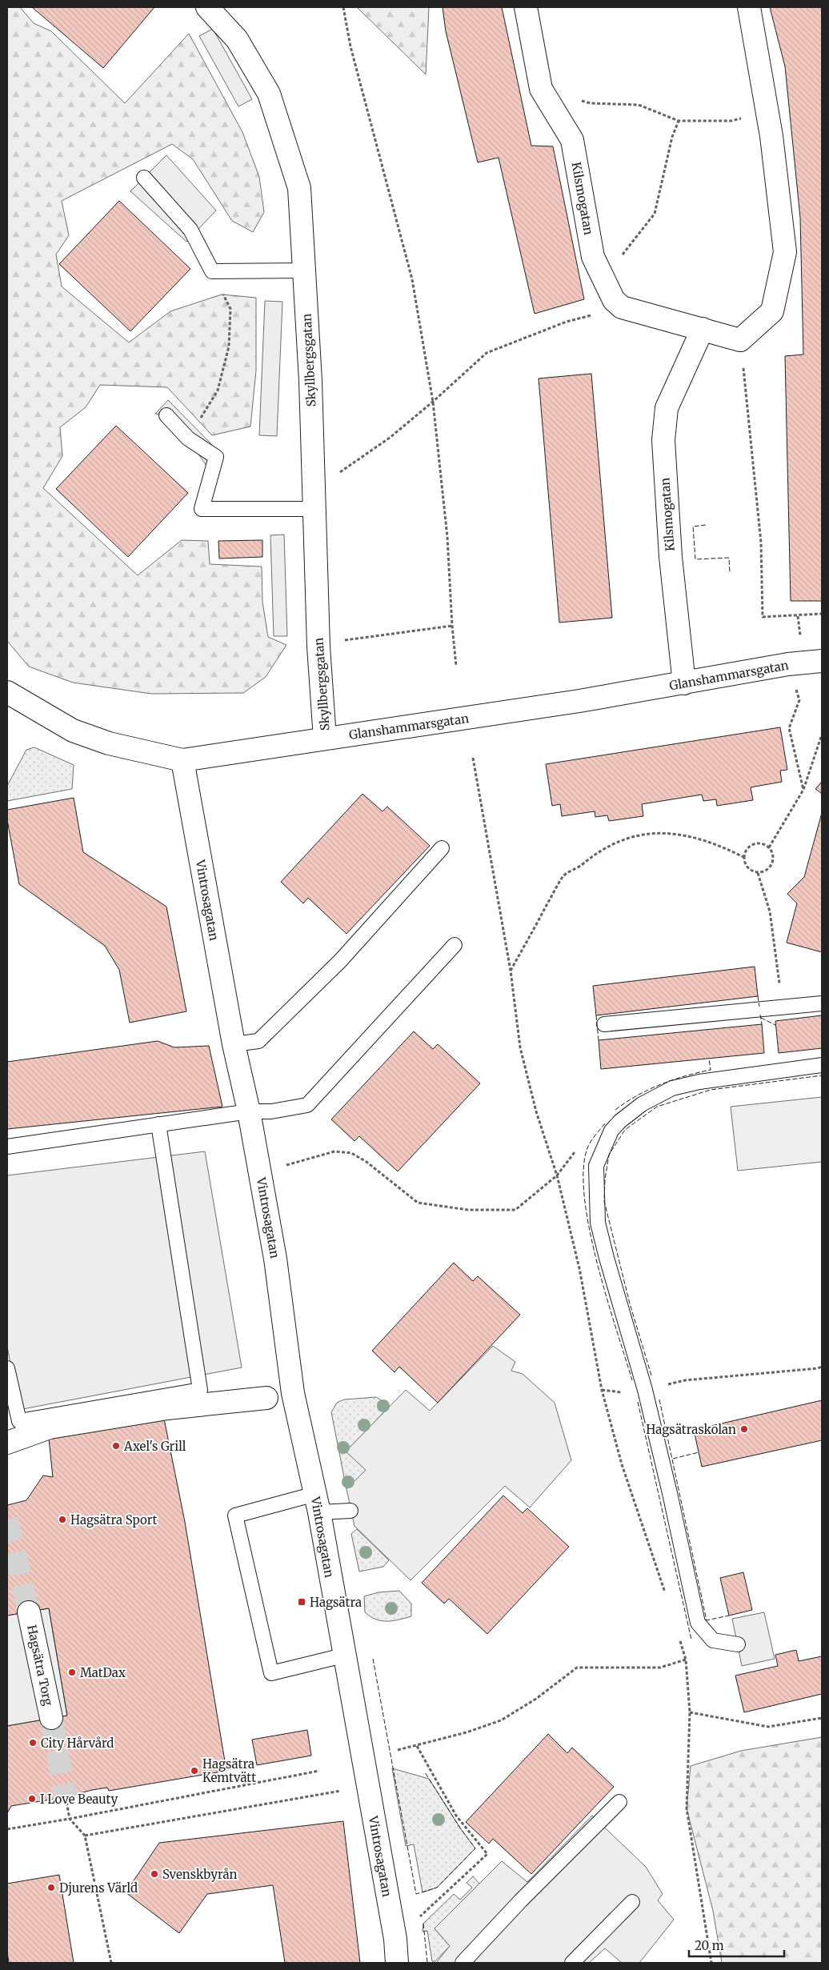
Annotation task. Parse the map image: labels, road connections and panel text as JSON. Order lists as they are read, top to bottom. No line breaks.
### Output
{"streets":{"street":["Kilsmogatan","Skyllbergsgatan","Glanshammarsgatan","Vintrosagatan","Hagsätra Torg"]},"crossings":[["Kilsmogatan","Glanshammarsgatan"],["Skyllbergsgatan","Glanshammarsgatan"],["Glanshammarsgatan","Vintrosagatan"]],"places":{"other":["Hagsätraskolan","Axel's Grill","Hagsätra Sport","MatDax","City Hårvård","Hagsätra Kemtvätt","I Love Beauty","Svenskbyrån","Djurens Värld"],"transit":["Hagsätra"]},"scale_bar":"20 m"}
